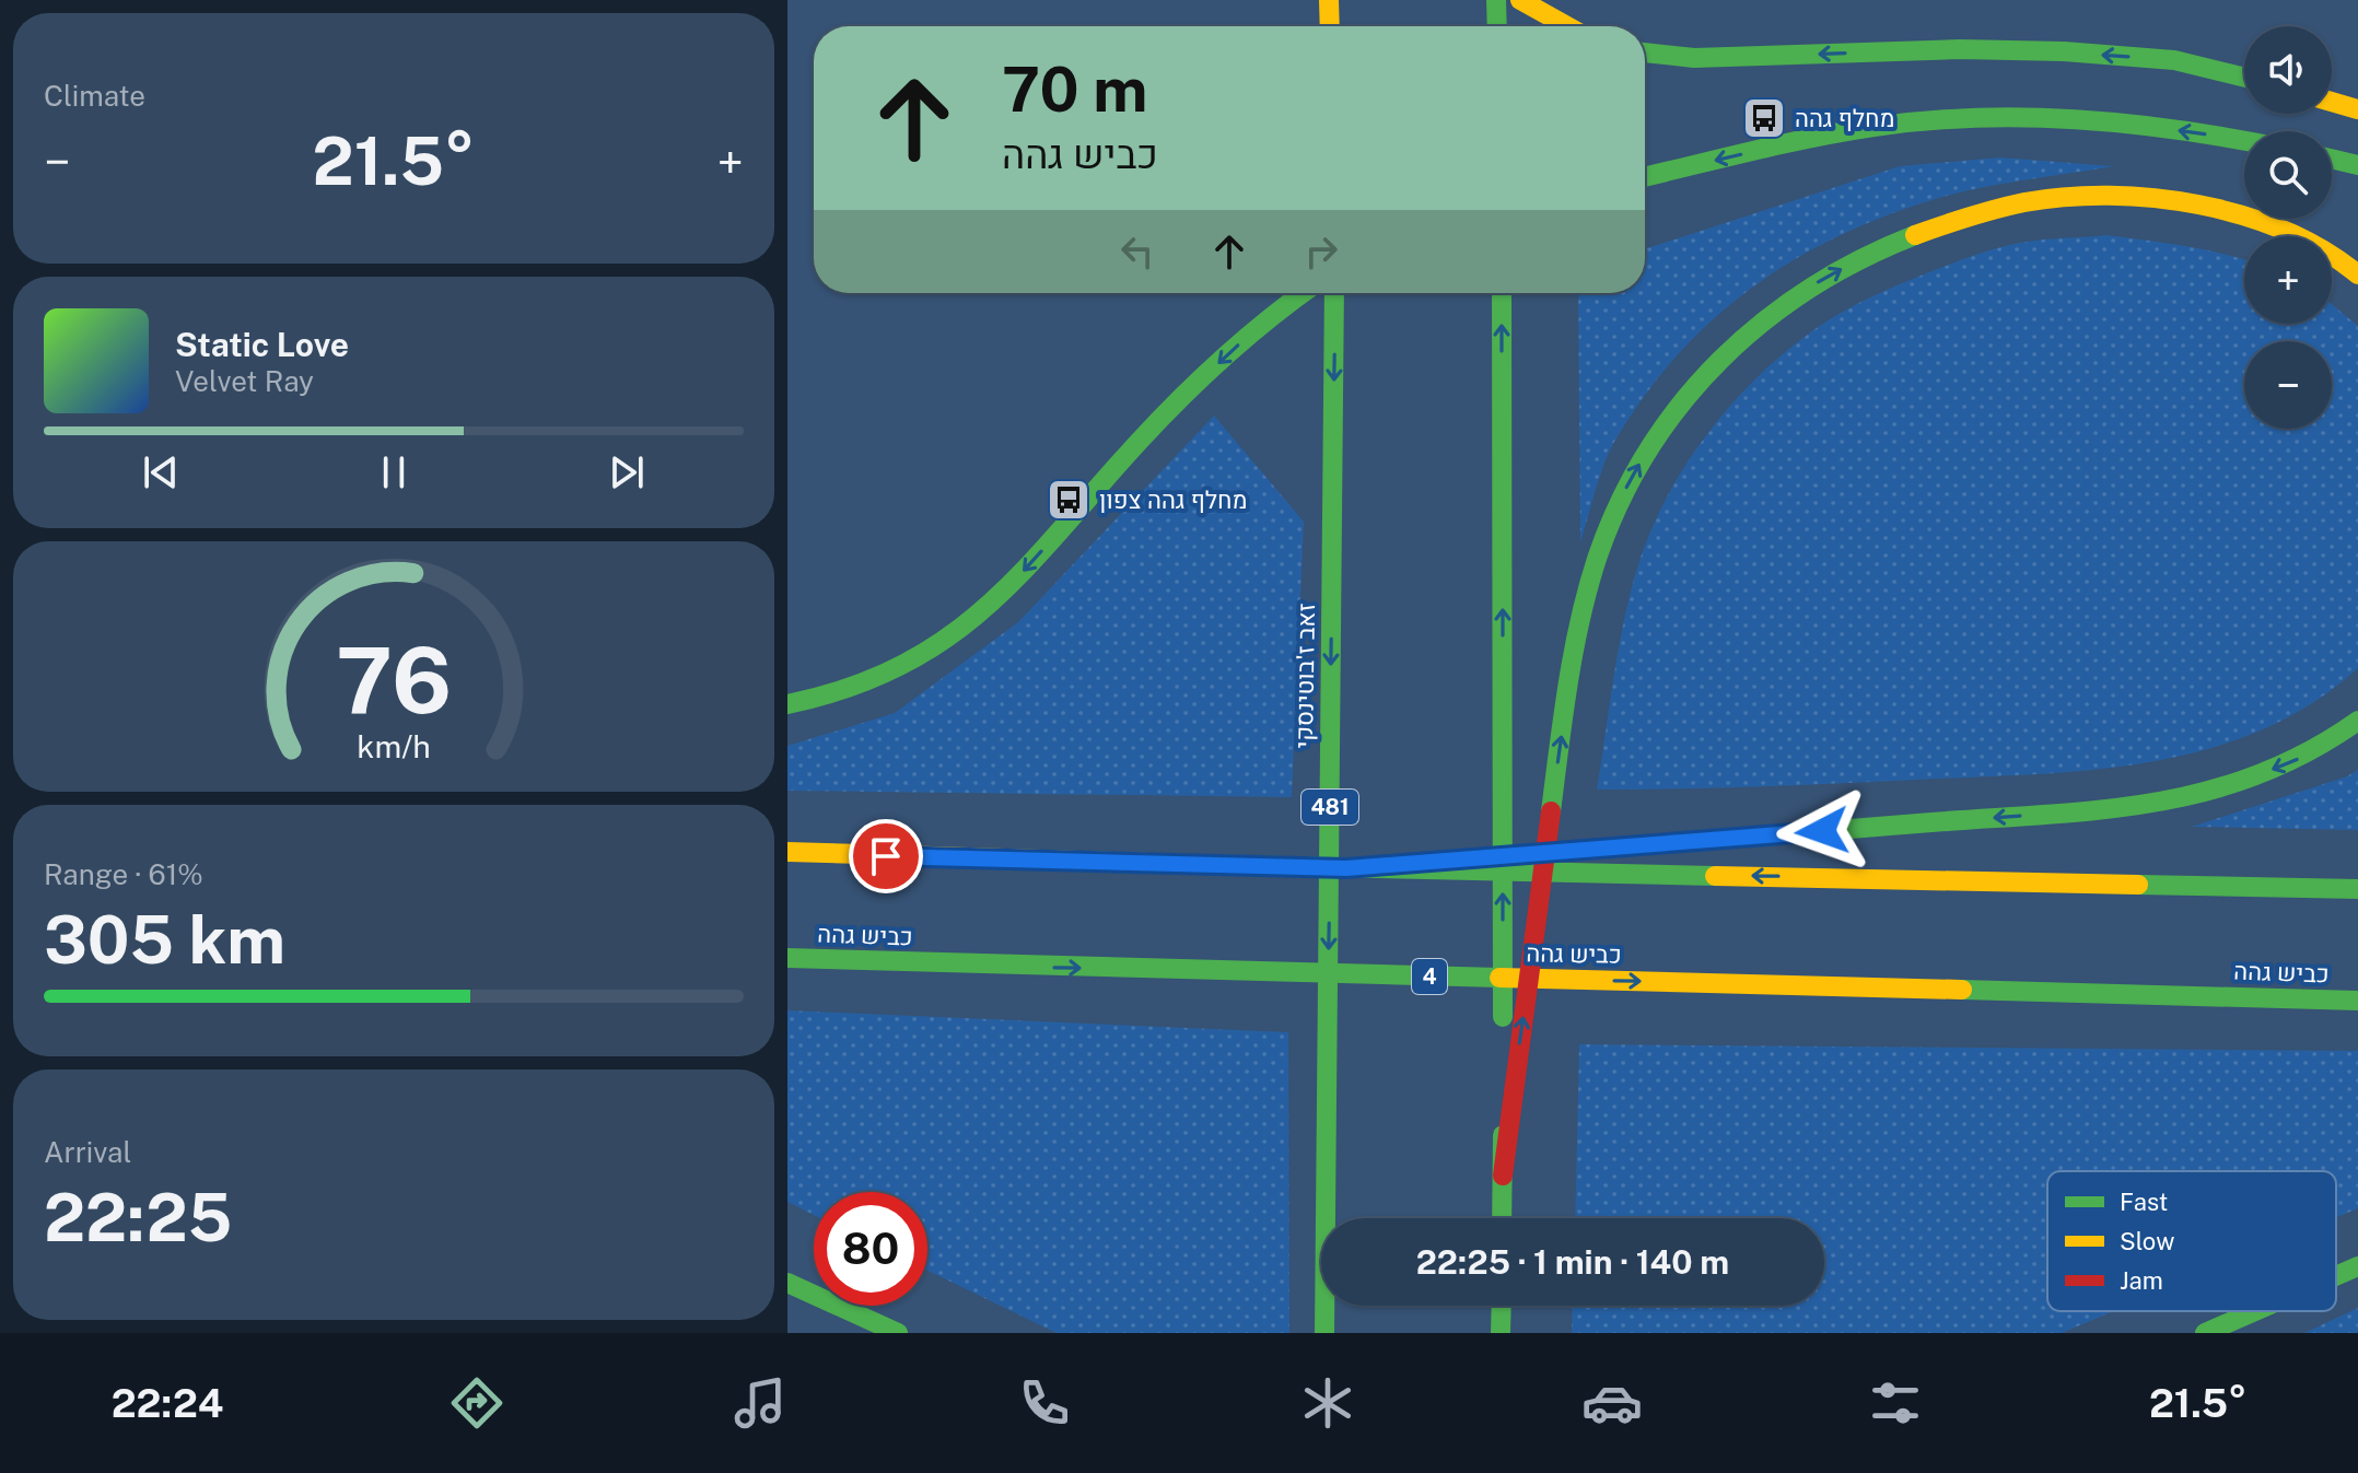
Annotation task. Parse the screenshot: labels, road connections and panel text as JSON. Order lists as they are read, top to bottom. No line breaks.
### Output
{"streets":{"main road":["זאב ז'בוטינסקי","481","כביש גהה","4"]},"places":{"bus stop":["מחלף גהה","מחלף גהה צפון"]},"legend":["Fast","Slow","Jam"],"page":{"tile":["Climate",["Range · 61%","305 km"],["Arrival","22:25"]],"map_buttons":["+","−"],"turn":["70 m","כביש גהה"],"heat":["−","21.5°","+"],"song":["Static Love","Velvet Ray"],"limit":"80","trip":"22:25 · 1 min · 140 m","tabs":["22:24","21.5°"],"gauge":["76","km/h"]}}
